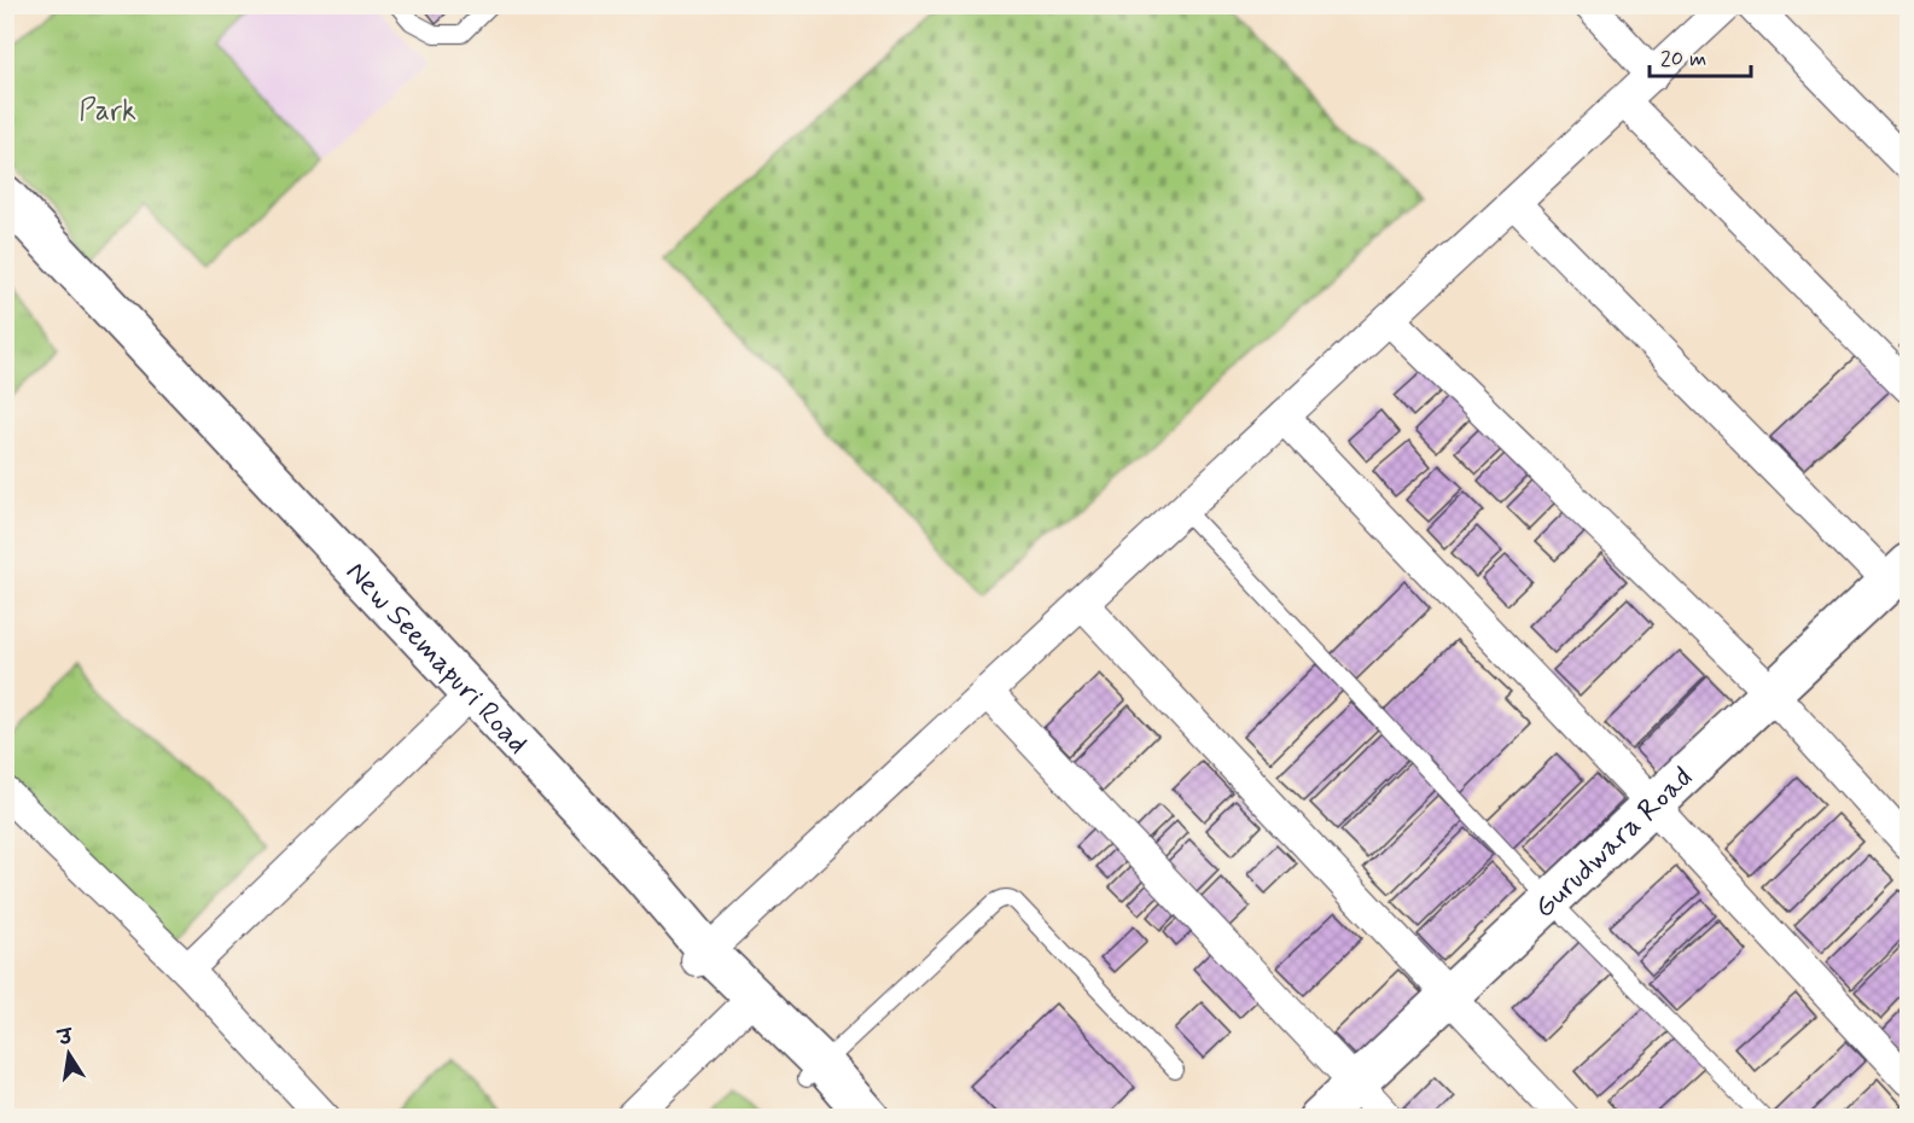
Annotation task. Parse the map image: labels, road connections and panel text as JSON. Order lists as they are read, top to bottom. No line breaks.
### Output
{"streets":{"main road":["New Seemapuri Road","Gurudwara Road"]},"parks":["Park"],"scale_bar":"20 m","north":"top"}
